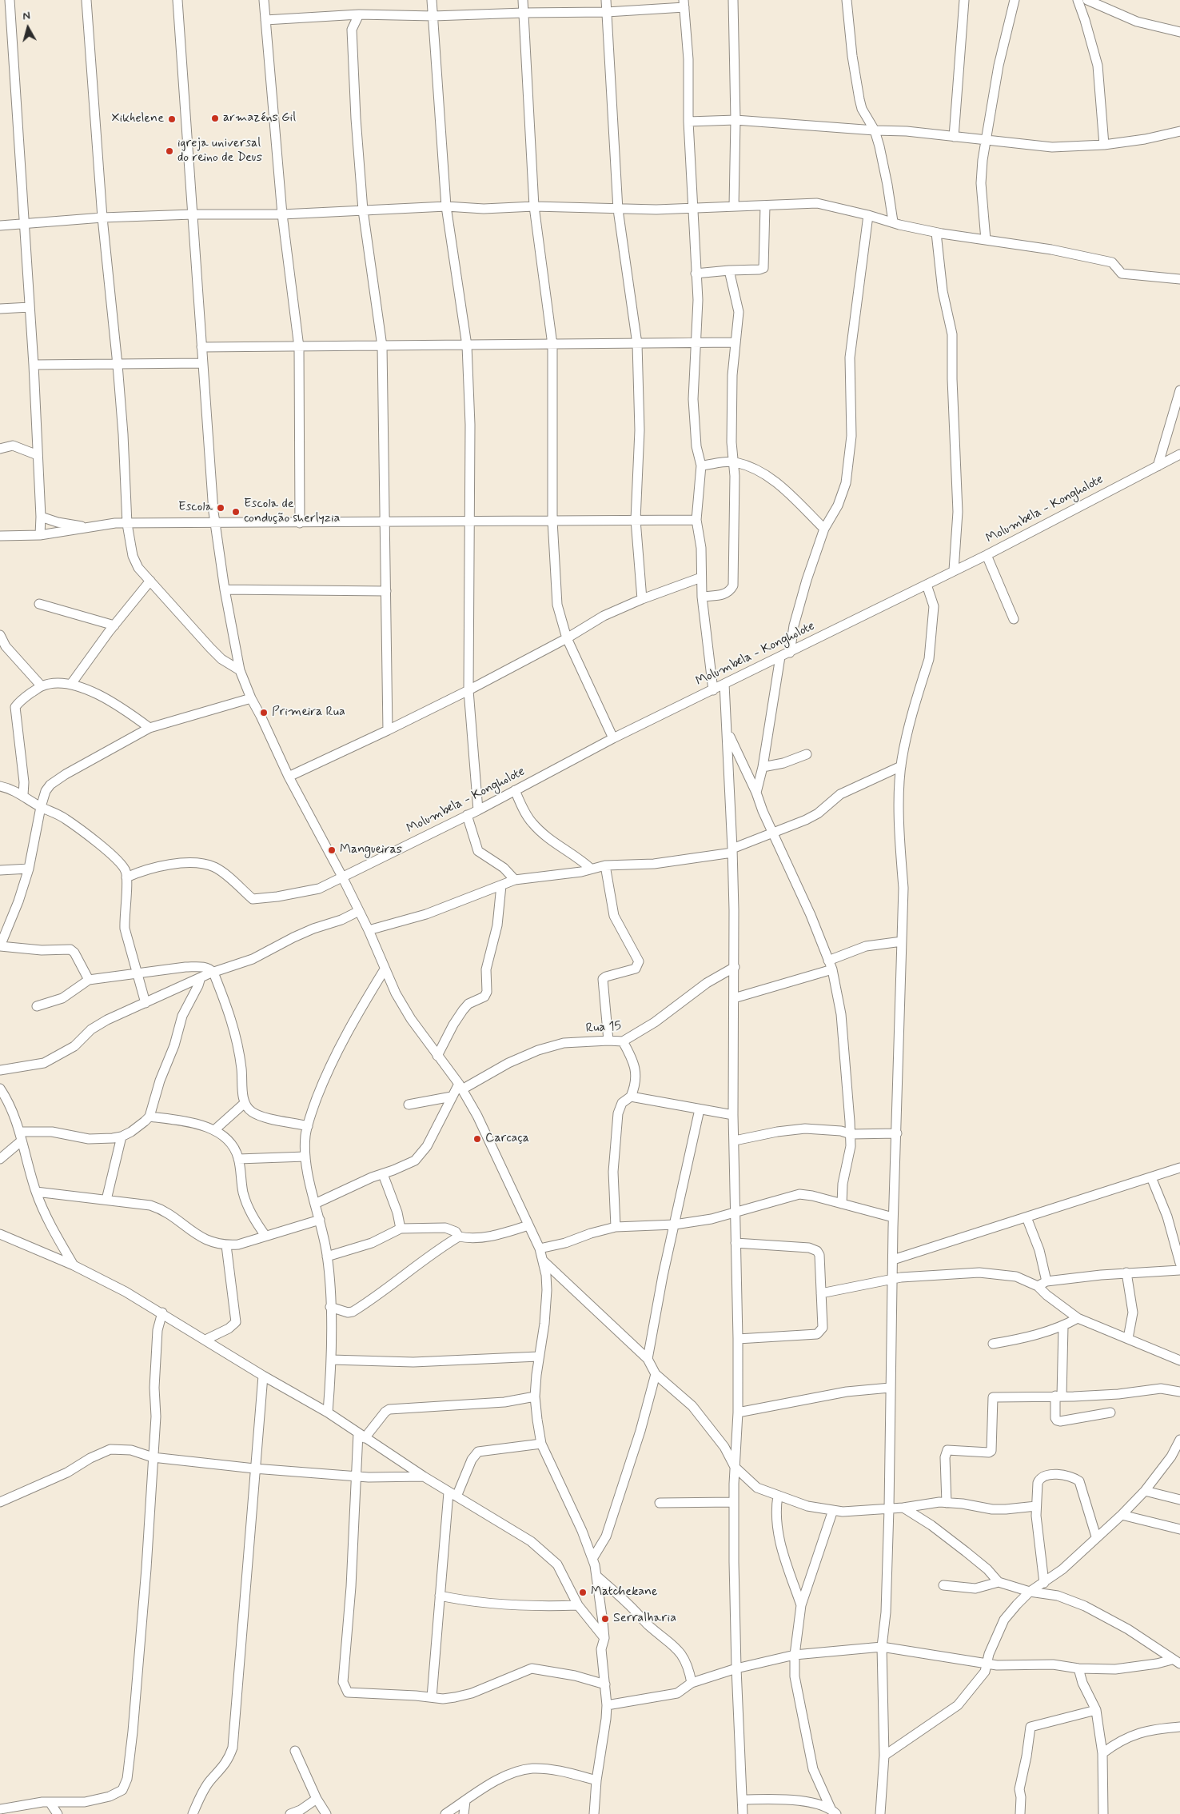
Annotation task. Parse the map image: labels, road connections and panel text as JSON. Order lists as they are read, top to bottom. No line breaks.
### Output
{"streets":{"street":["Molumbela - Kongholote","Rua 15"]},"places":["armazéns Gil","Xikhelene","igreja universal do reino de Deus","Escola","Escola de condução sherlyzia","Primeira Rua","Mangueiras","Carcaça","Matchekane","Serralharia"],"north":"top"}
